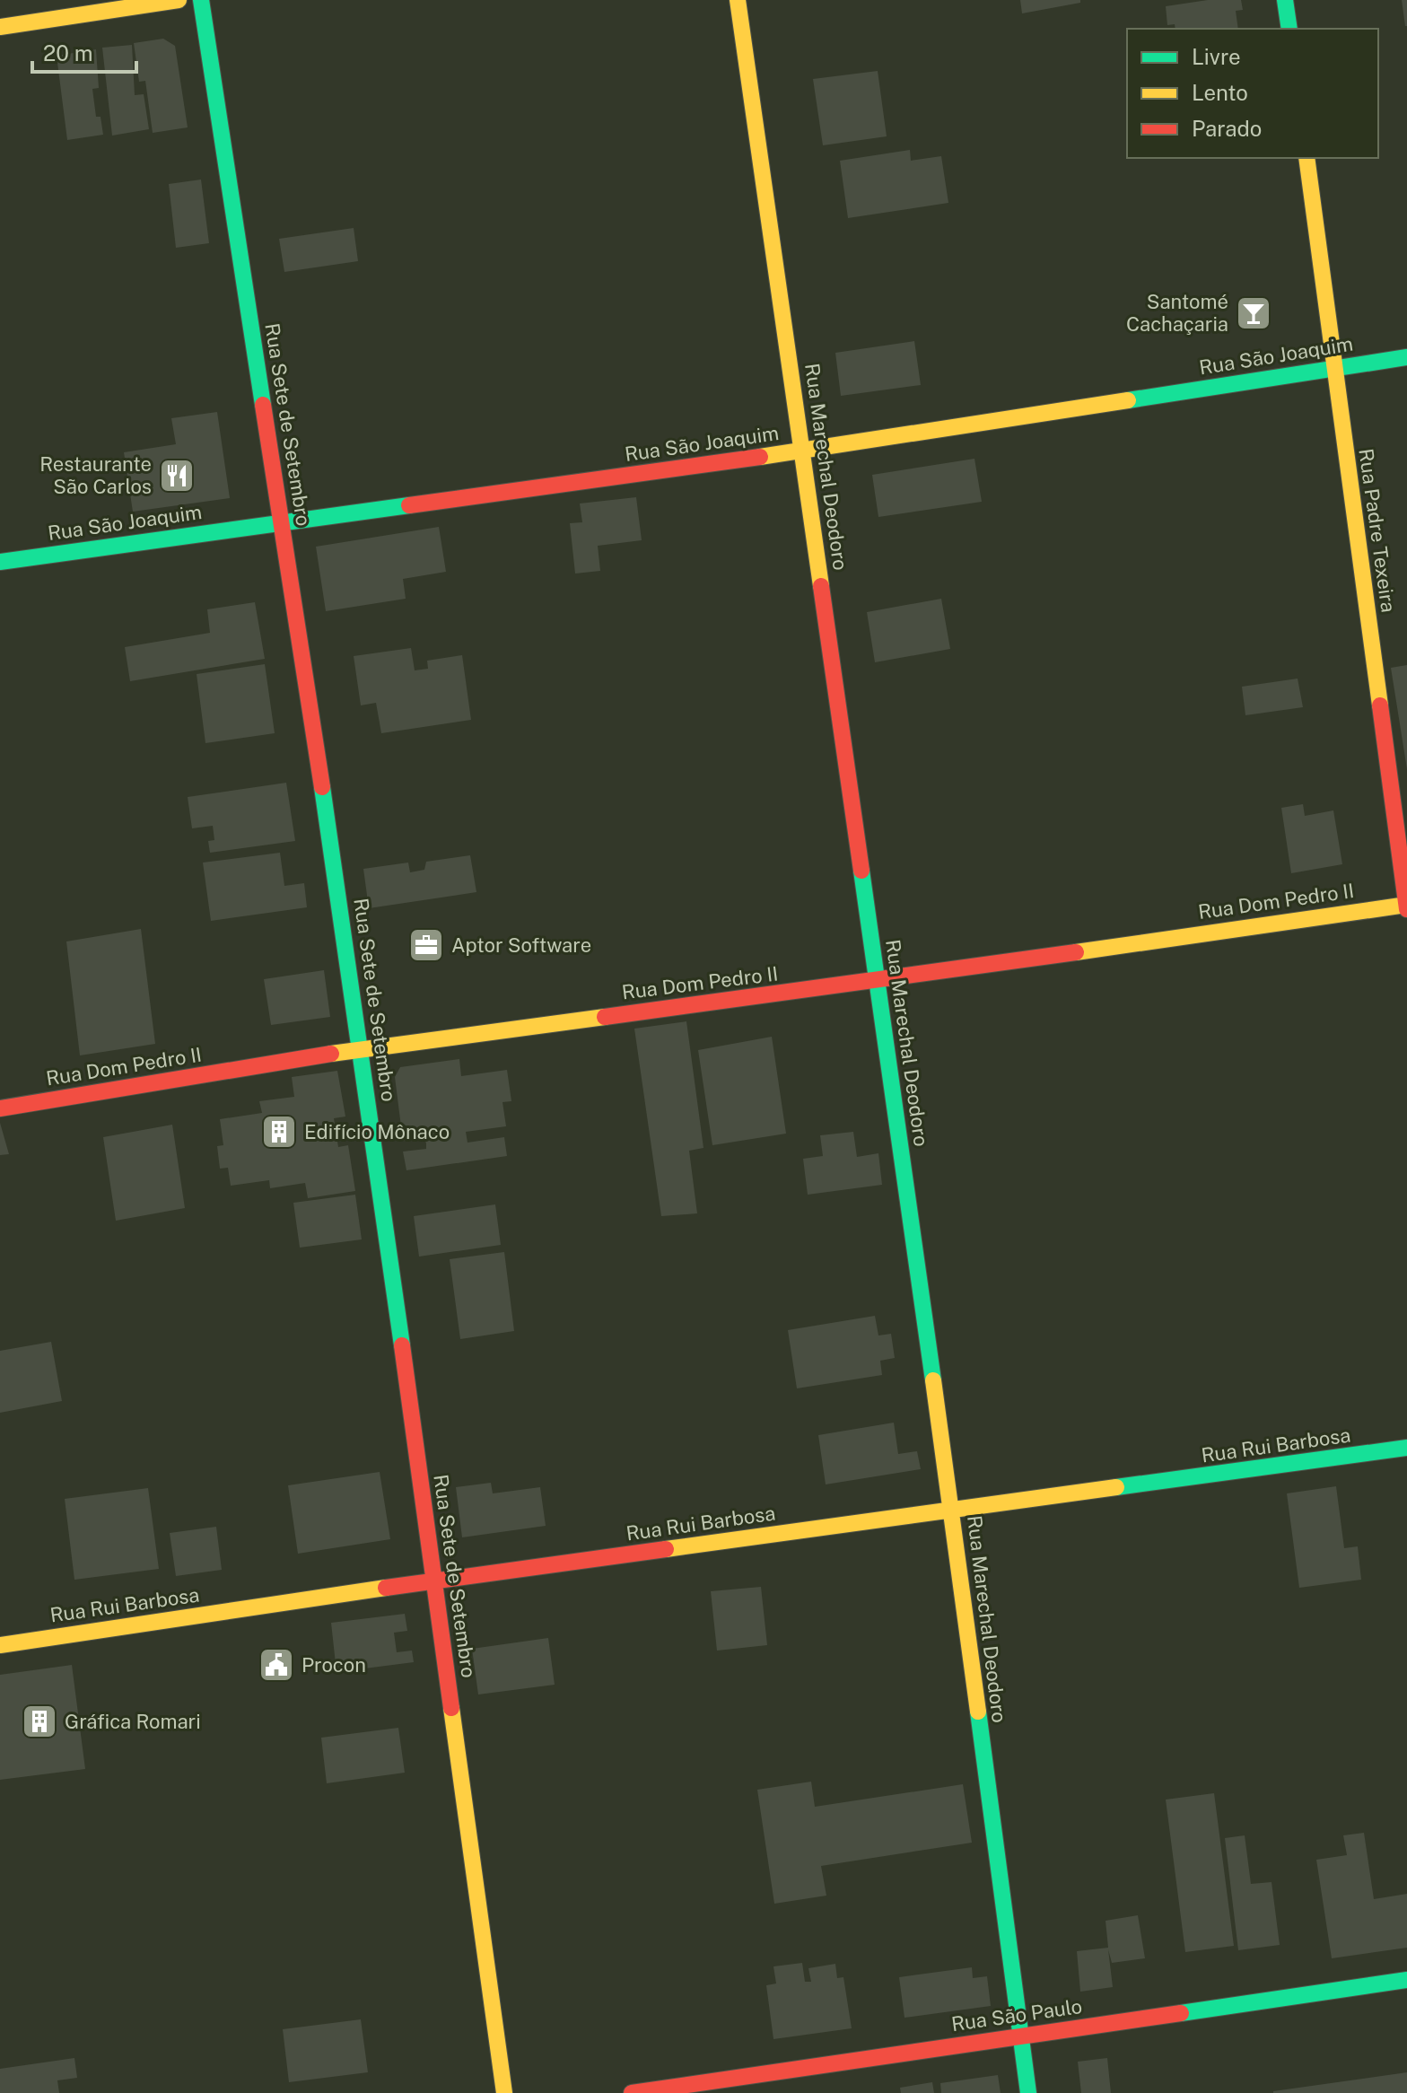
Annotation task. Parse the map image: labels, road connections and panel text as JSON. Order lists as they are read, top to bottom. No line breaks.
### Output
{"streets":{"main road":["Rua São Joaquim","Rua Sete de Setembro","Rua Marechal Deodoro","Rua Padre Texeira","Rua Dom Pedro II","Rua Rui Barbosa","Rua São Paulo"]},"crossings":[["Rua São Joaquim","Rua Sete de Setembro"],["Rua São Joaquim","Rua Marechal Deodoro"],["Rua São Joaquim","Rua Padre Texeira"],["Rua Sete de Setembro","Rua Dom Pedro II"],["Rua Sete de Setembro","Rua Rui Barbosa"],["Rua Marechal Deodoro","Rua Dom Pedro II"],["Rua Marechal Deodoro","Rua Rui Barbosa"],["Rua Marechal Deodoro","Rua São Paulo"],["Rua Padre Texeira","Rua Dom Pedro II"]],"places":{"bar":["Santomé Cachaçaria"],"restaurant":["Restaurante São Carlos"],"office":["Aptor Software"],"building":["Edifício Mônaco","Gráfica Romari"],"public building":["Procon"]},"legend":["Livre","Lento","Parado"],"scale_bar":"20 m"}
